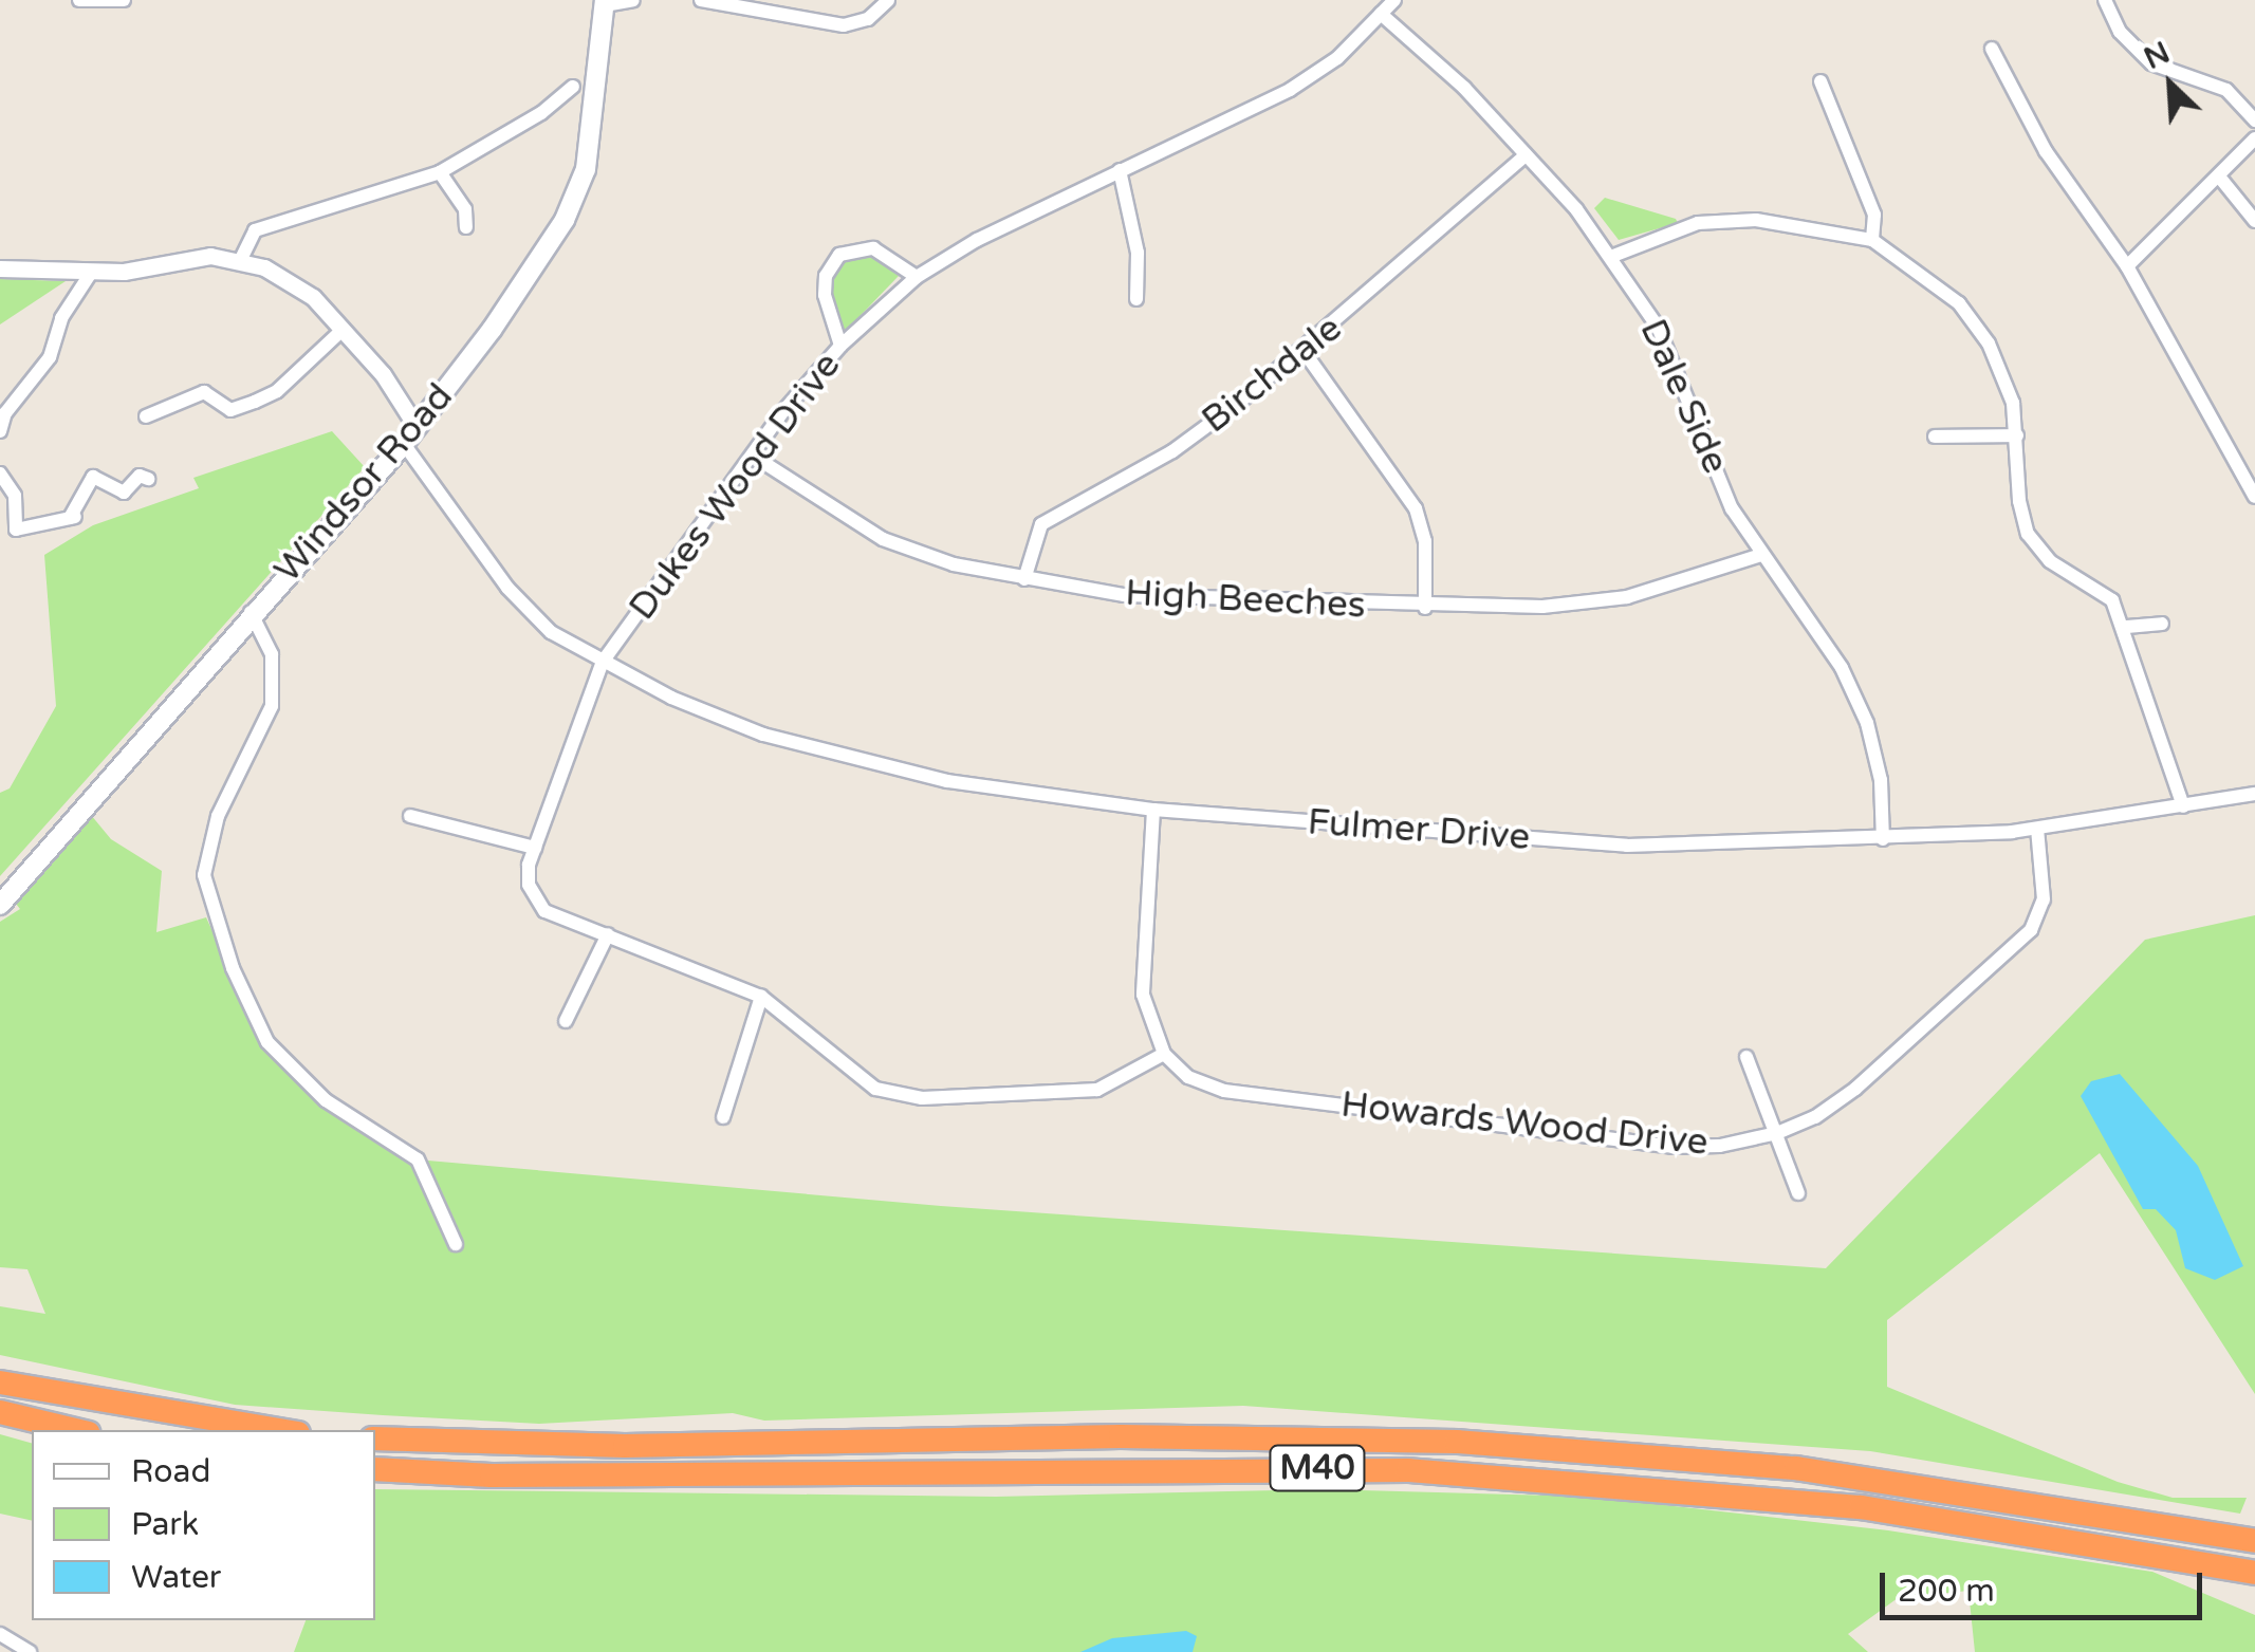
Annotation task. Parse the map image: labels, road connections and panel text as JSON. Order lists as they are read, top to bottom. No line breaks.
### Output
{"streets":{"highway":["M40"],"main road":["Windsor Road"],"street":["Birchdale","Dale Side","Dukes Wood Drive","High Beeches","Fulmer Drive","Howards Wood Drive"]},"crossings":[["Birchdale","Dale Side"],["Birchdale","High Beeches"],["Dale Side","Dukes Wood Drive"],["Dale Side","High Beeches"],["Dale Side","Fulmer Drive"],["Dukes Wood Drive","High Beeches"],["Dukes Wood Drive","Fulmer Drive"],["Fulmer Drive","Howards Wood Drive"]],"legend":["Road","Park","Water"],"scale_bar":"200 m","north":"top left"}
